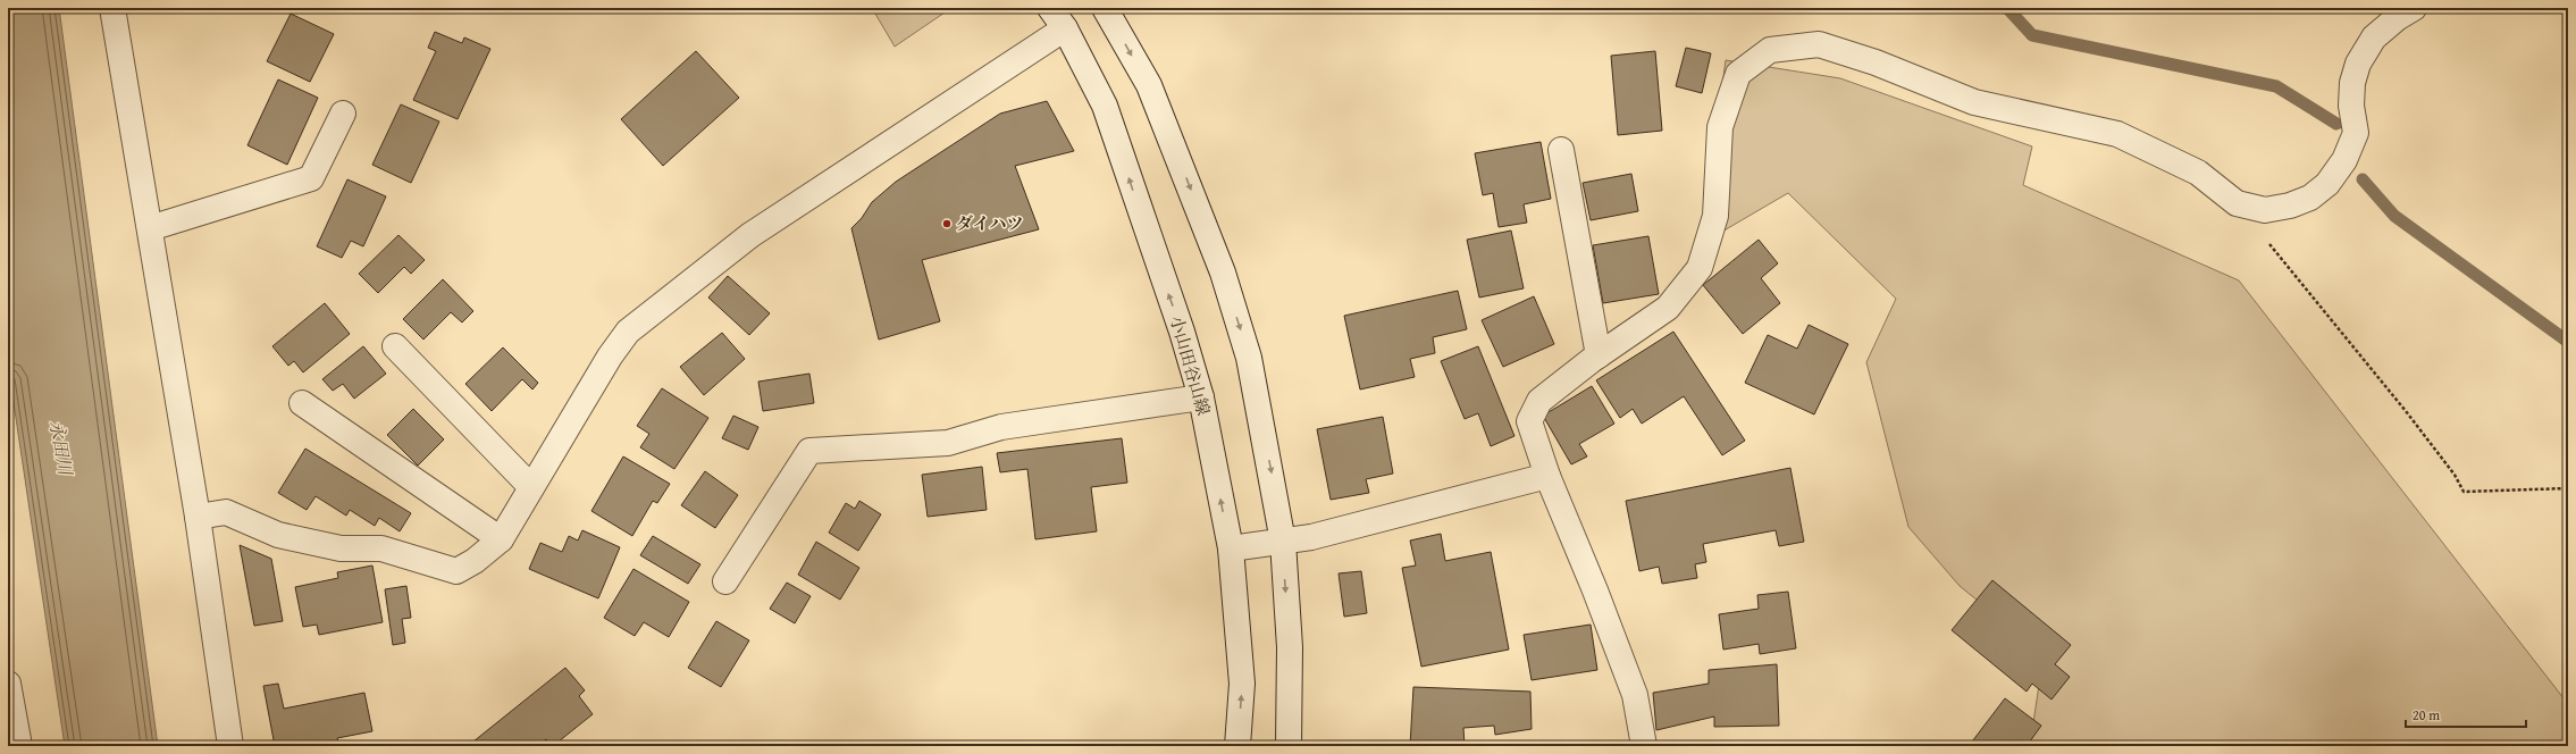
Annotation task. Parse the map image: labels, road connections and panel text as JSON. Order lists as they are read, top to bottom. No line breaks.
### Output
{"streets":{"street":["小山田谷山線"]},"water":["永田川"],"places":["ダイハツ"],"scale_bar":"20 m"}
